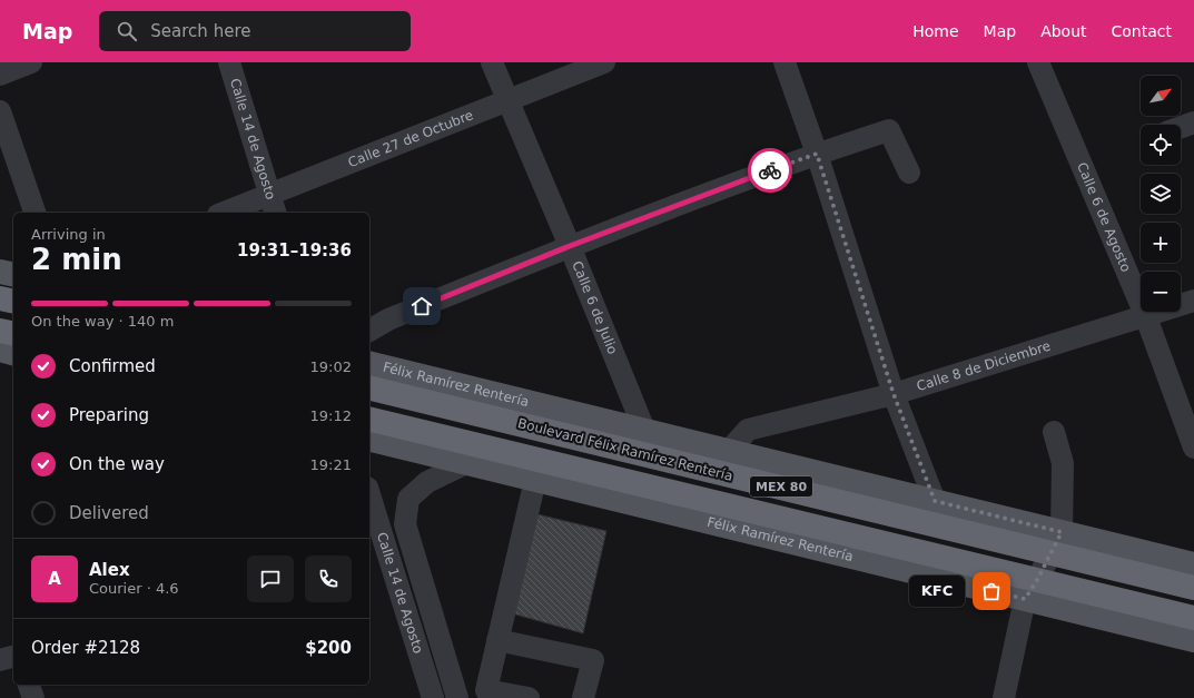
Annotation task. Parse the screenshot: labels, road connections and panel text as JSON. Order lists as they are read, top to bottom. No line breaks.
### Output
{"streets":{"highway":["Boulevard Félix Ramírez Rentería","MEX 80"],"main road":["Félix Ramírez Rentería"],"street":["Calle 27 de Octubre","Calle 14 de Agosto","Calle 6 de Agosto","Calle 6 de Julio","Calle 8 de Diciembre"]},"crossings":[["Calle 27 de Octubre","Calle 14 de Agosto"],["Calle 27 de Octubre","Calle 6 de Julio"],["Calle 6 de Agosto","Calle 8 de Diciembre"],["Calle 6 de Julio","Félix Ramírez Rentería"],["Calle 8 de Diciembre","Félix Ramírez Rentería"],["Félix Ramírez Rentería","Boulevard Félix Ramírez Rentería"],["Félix Ramírez Rentería","MEX 80"]],"places":["KFC"],"north":"top right","page":{"header":"Map","search":"Search here","nav":["Home","Map","About","Contact"],"map_buttons":["+","−"],"heading":["2 min","Arriving in","19:31–19:36"],"panel":["Alex","Courier · 4.6","Order #2128","$200"],"bar":"On the way · 140 m","list":[["Confirmed","19:02"],["Preparing","19:12"],["On the way","19:21"],"Delivered"],"round":"A","bubble":"KFC"}}
